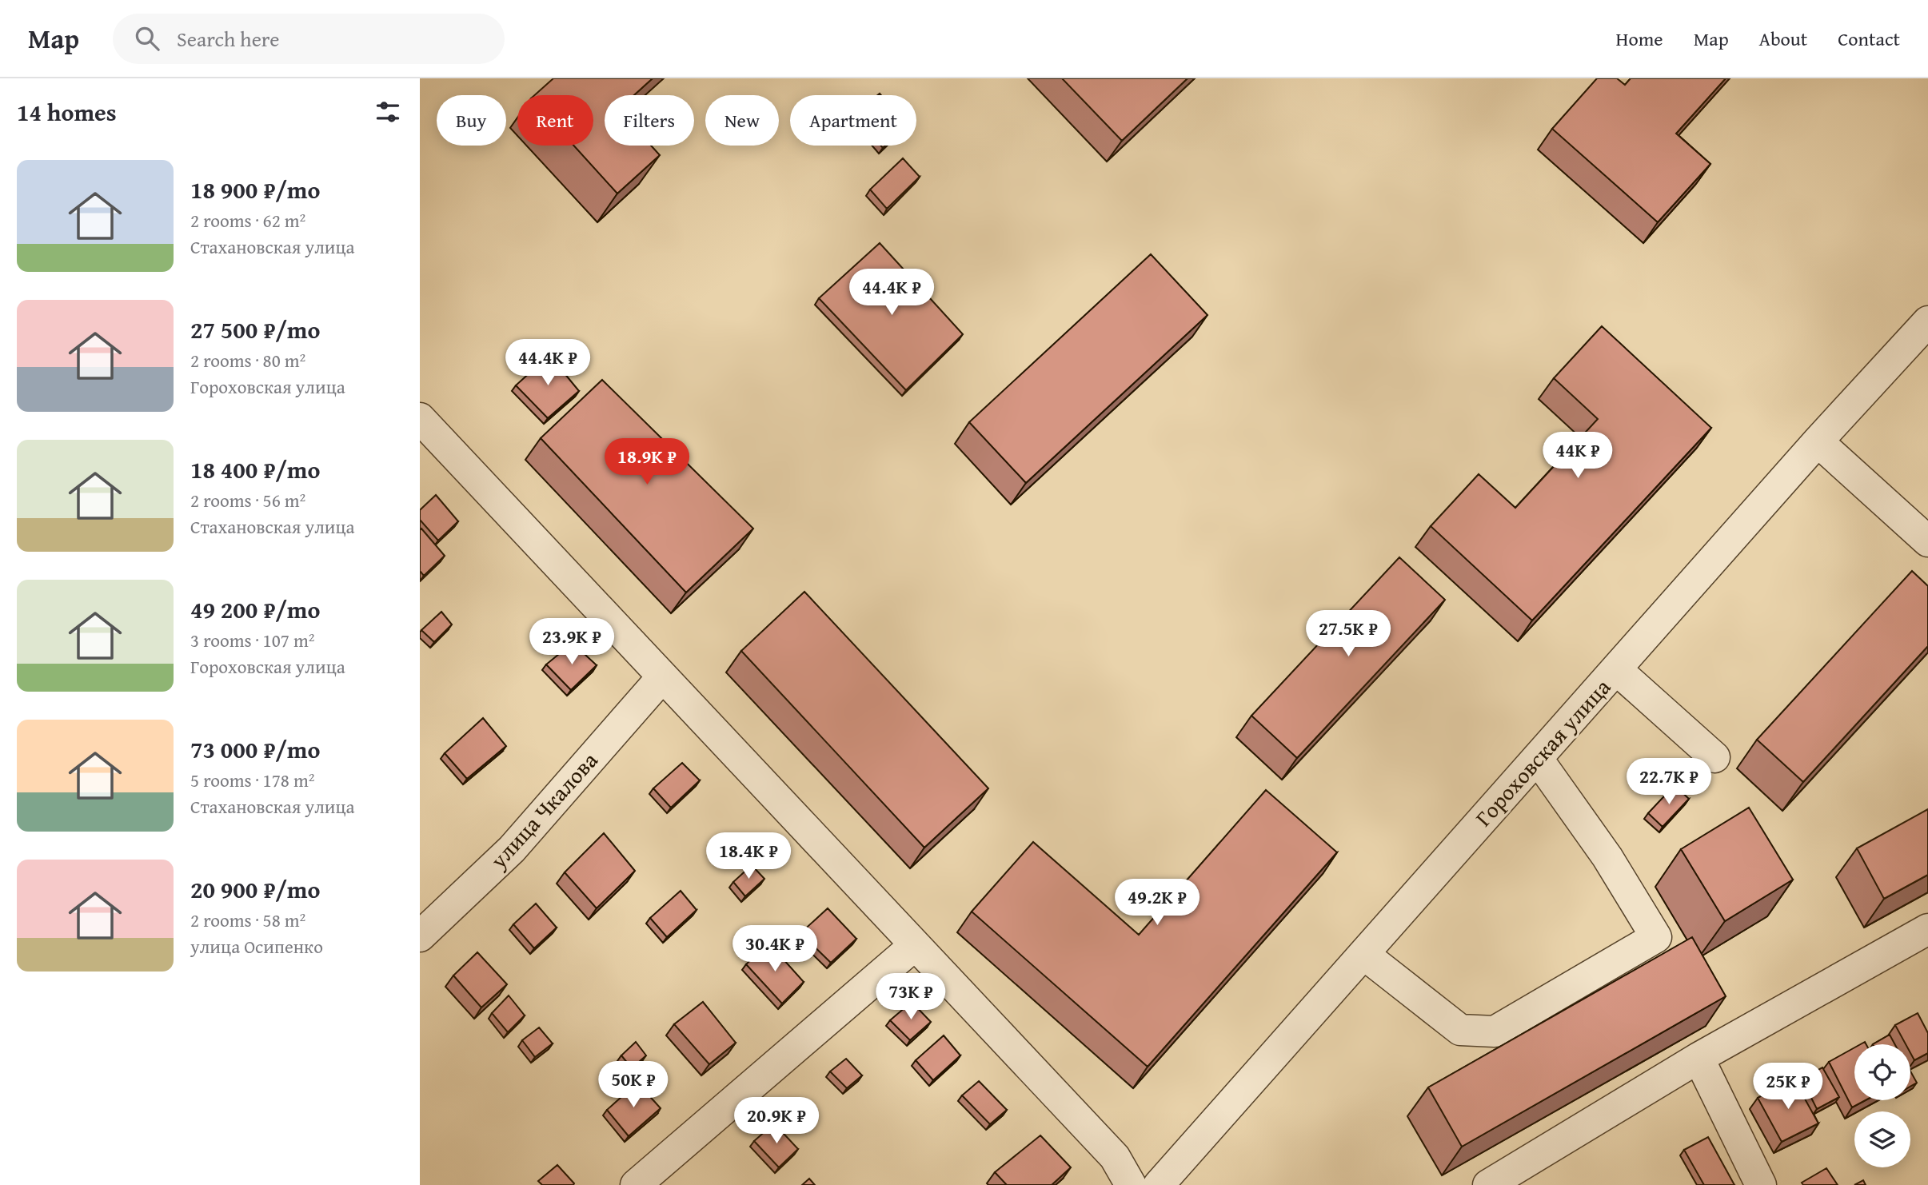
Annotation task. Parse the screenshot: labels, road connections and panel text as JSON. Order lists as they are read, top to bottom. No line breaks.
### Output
{"streets":{"street":["Гороховская улица","улица Чкалова"]},"page":{"header":"Map","search":"Search here","nav":["Home","Map","About","Contact"],"heading":"14 homes","chip":["Buy","Rent","Filters","New","Apartment"],"list":[{"name":"18 900 ₽/mo","note":"2 rooms · 62 m² · Стахановская улица"},{"name":"27 500 ₽/mo","note":"2 rooms · 80 m² · Гороховская улица"},{"name":"18 400 ₽/mo","note":"2 rooms · 56 m² · Стахановская улица"},{"name":"49 200 ₽/mo","note":"3 rooms · 107 m² · Гороховская улица"},{"name":"73 000 ₽/mo","note":"5 rooms · 178 m² · Стахановская улица"},{"name":"20 900 ₽/mo","note":"2 rooms · 58 m² · улица Осипенко"}],"price":["44.4K ₽","44.4K ₽","44K ₽","18.9K ₽","27.5K ₽","23.9K ₽","22.7K ₽","18.4K ₽","49.2K ₽","30.4K ₽","73K ₽","50K ₽","25K ₽","20.9K ₽"]}}
